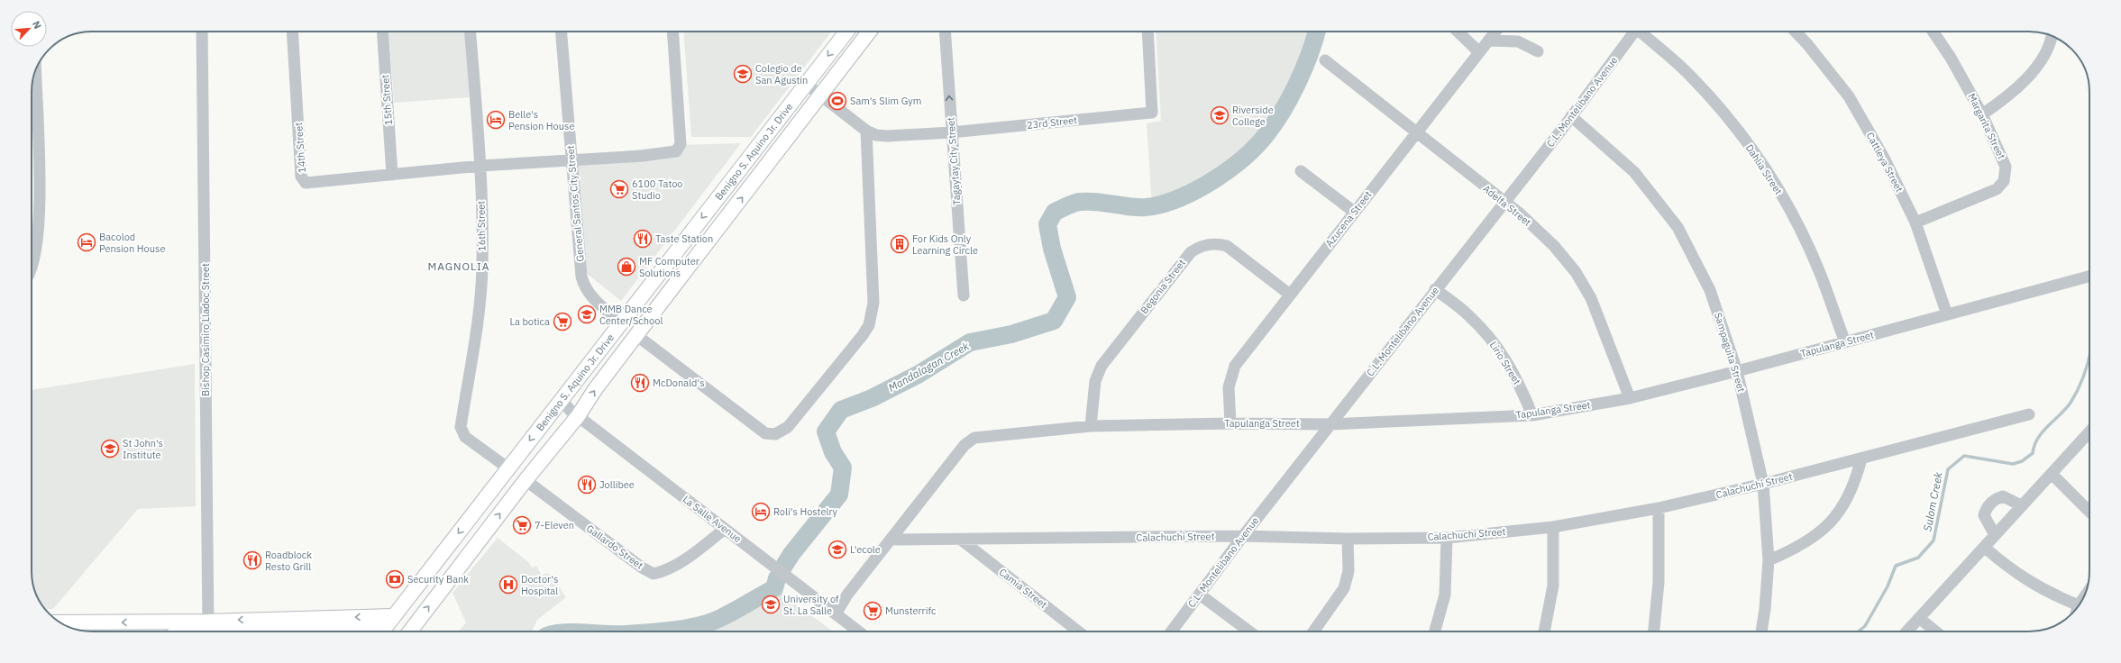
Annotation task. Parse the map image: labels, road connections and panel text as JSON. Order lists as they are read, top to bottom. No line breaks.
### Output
{"streets":{"main road":["Benigno S. Aquino Jr. Drive"],"street":["15th Street","C.L. Montelibano Avenue","23rd Street","Margarita Street","14th Street","Tagaytay City Street","Cattleya Street","Dahlia Street","General Santos City Street","Adelfa Street","Azucena Street","16th Street","Begonia Street","Bishop Casimiro Lladoc Street","Tapulanga Street","Sampaguita Street","Lirio Street","Calachuchi Street","La Salle Avenue","Gallardo Street","Camia Street"]},"crossings":[["15th Street","14th Street"],["C.L. Montelibano Avenue","Adelfa Street"],["C.L. Montelibano Avenue","Tapulanga Street"],["C.L. Montelibano Avenue","Sampaguita Street"],["C.L. Montelibano Avenue","Lirio Street"],["C.L. Montelibano Avenue","Calachuchi Street"],["23rd Street","Tagaytay City Street"],["Margarita Street","Cattleya Street"],["Benigno S. Aquino Jr. Drive","General Santos City Street"],["Benigno S. Aquino Jr. Drive","16th Street"],["Benigno S. Aquino Jr. Drive","La Salle Avenue"],["Benigno S. Aquino Jr. Drive","Gallardo Street"],["Cattleya Street","Tapulanga Street"],["Dahlia Street","Tapulanga Street"],["Adelfa Street","Azucena Street"],["Adelfa Street","Tapulanga Street"],["Azucena Street","Begonia Street"],["Azucena Street","Tapulanga Street"],["Begonia Street","Tapulanga Street"],["Tapulanga Street","Sampaguita Street"],["Tapulanga Street","Lirio Street"],["Tapulanga Street","Calachuchi Street"],["Sampaguita Street","Calachuchi Street"],["Calachuchi Street","Camia Street"],["La Salle Avenue","Gallardo Street"]],"one_way":["Tagaytay City Street"],"districts":["MAGNOLIA"],"water":["Mandalagan Creek","Sulom Creek"],"places":{"school or university":["Colegio de San Agustin","Riverside College","MMB Dance Center/School","St John's Institute","L'ecole","University of St. La Salle"],"sports":["Sam's Slim Gym"],"hotel":["Belle's Pension House","Bacolod Pension House","Roli's Hostelry"],"supermarket":["6100 Tatoo Studio","La botica","7-Eleven","Munsterrifc"],"restaurant":["Taste Station","McDonald's","Jollibee","Roadblock Resto Grill"],"building":["For Kids Only Learning Circle"],"shop":["MF Computer Solutions"],"bank":["Security Bank"],"hospital":["Doctor's Hospital"]},"north":"top right"}
